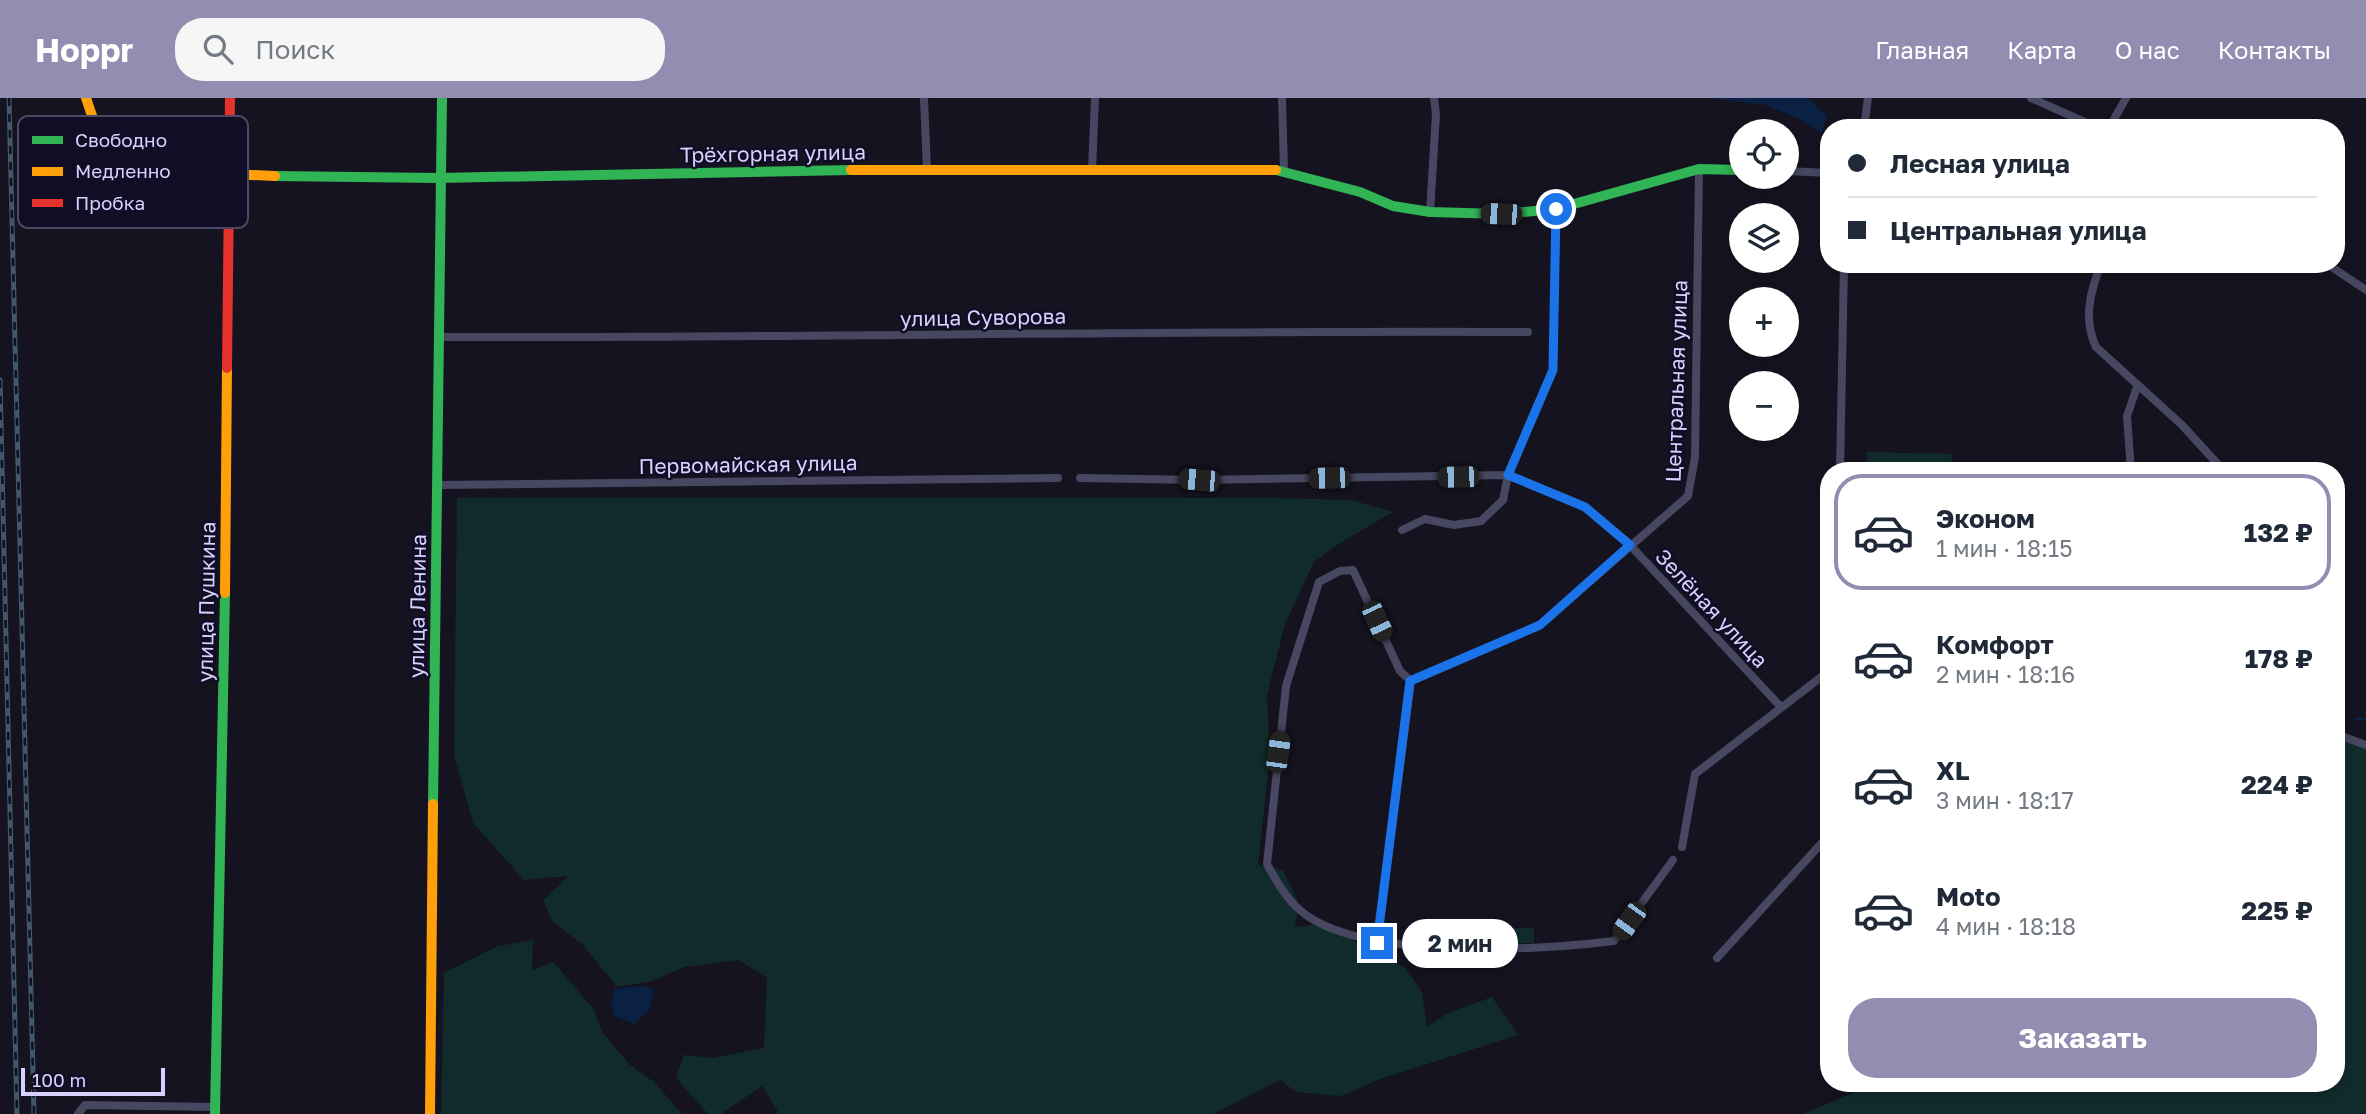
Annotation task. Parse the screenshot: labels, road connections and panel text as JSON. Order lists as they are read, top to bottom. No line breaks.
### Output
{"streets":{"street":["Трёхгорная улица","улица Суворова","Центральная улица","Первомайская улица","улица Пушкина","улица Ленина","Зелёная улица"]},"crossings":[["Трёхгорная улица","Центральная улица"],["Трёхгорная улица","улица Ленина"],["улица Суворова","улица Ленина"],["Центральная улица","Зелёная улица"],["Первомайская улица","улица Ленина"]],"legend":["Свободно","Медленно","Пробка"],"scale_bar":"100 m","page":{"header":"Hoppr","search":"Поиск","nav":["Главная","Карта","О нас","Контакты"],"map_buttons":["+","−"],"banner":["Лесная улица","Центральная улица"],"list":[{"name":"Эконом","note":"1 мин · 18:15","value":"132 ₽"},{"name":"Комфорт","note":"2 мин · 18:16","value":"178 ₽"},{"name":"XL","note":"3 мин · 18:17","value":"224 ₽"},{"name":"Moto","note":"4 мин · 18:18","value":"225 ₽"}],"bubble":"2 мин","buttons":"Заказать","scale":"100 m"}}
